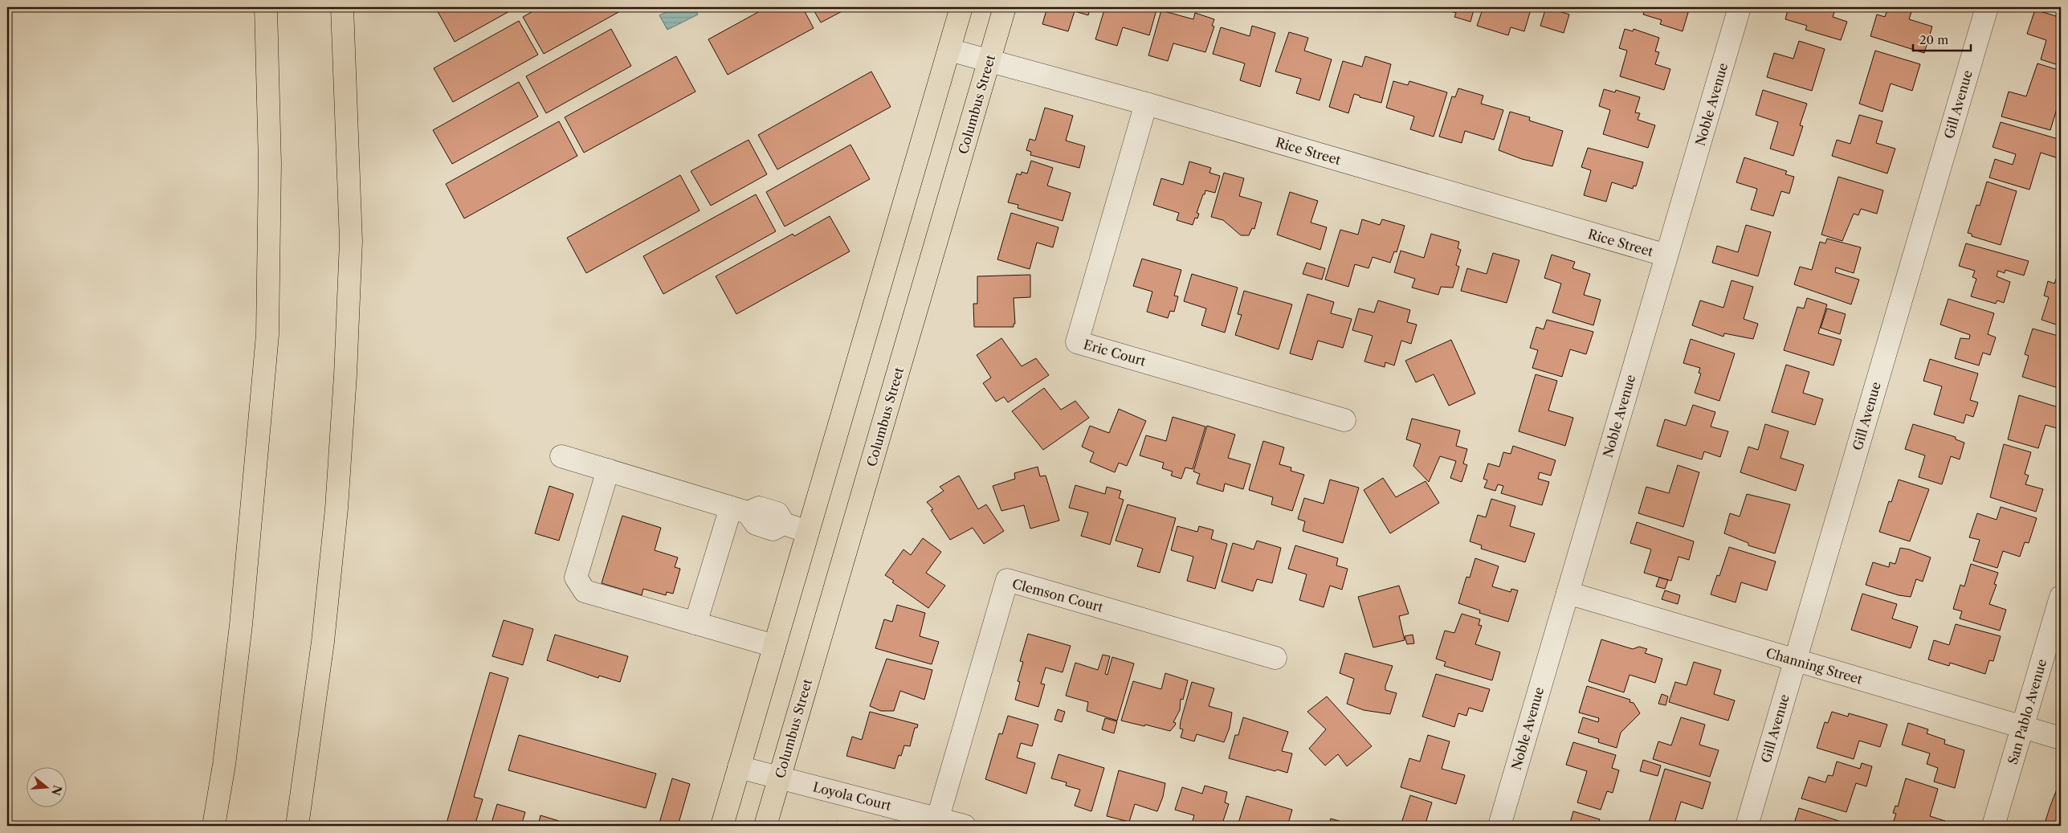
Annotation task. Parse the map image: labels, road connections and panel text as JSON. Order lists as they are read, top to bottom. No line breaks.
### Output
{"streets":{"main road":["Columbus Street"],"street":["Noble Avenue","Gill Avenue","Rice Street","Eric Court","Clemson Court","Channing Street","San Pablo Avenue","Loyola Court"]},"crossings":[["Columbus Street","Rice Street"],["Columbus Street","Loyola Court"],["Noble Avenue","Rice Street"],["Noble Avenue","Channing Street"],["Gill Avenue","Channing Street"],["Rice Street","Eric Court"],["Clemson Court","Loyola Court"],["Channing Street","San Pablo Avenue"]],"scale_bar":"20 m","north":"right"}
